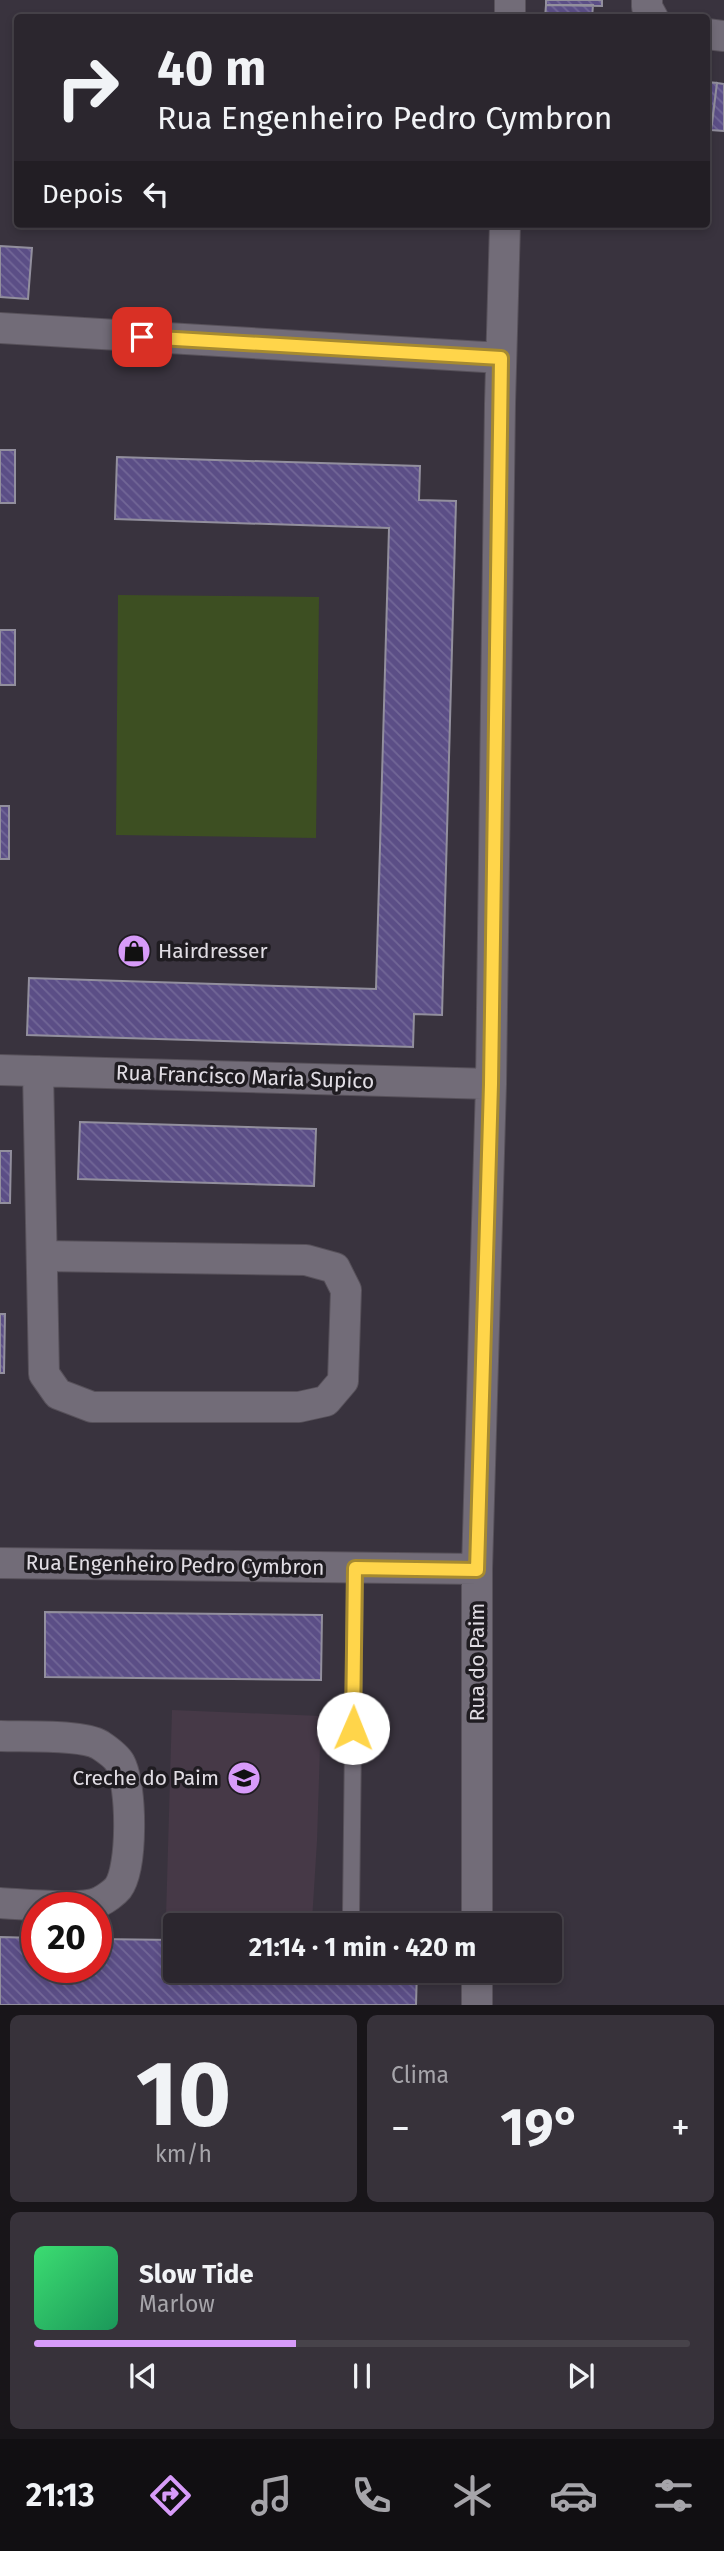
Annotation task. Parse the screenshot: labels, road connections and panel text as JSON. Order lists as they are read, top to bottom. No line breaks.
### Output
{"streets":{"street":["Rua Francisco Maria Supico","Rua Engenheiro Pedro Cymbron","Rua do Paim"]},"crossings":[["Rua Francisco Maria Supico","Rua do Paim"],["Rua Engenheiro Pedro Cymbron","Rua do Paim"]],"places":{"shop":["Hairdresser"],"school or university":["Creche do Paim"]},"page":{"turn":["40 m","Rua Engenheiro Pedro Cymbron"],"then":"Depois","limit":"20","trip":"21:14 · 1 min · 420 m","tile":[["10","km/h"],"Clima"],"heat":["−","19°","+"],"song":["Slow Tide","Marlow"],"tabs":"21:13"}}
